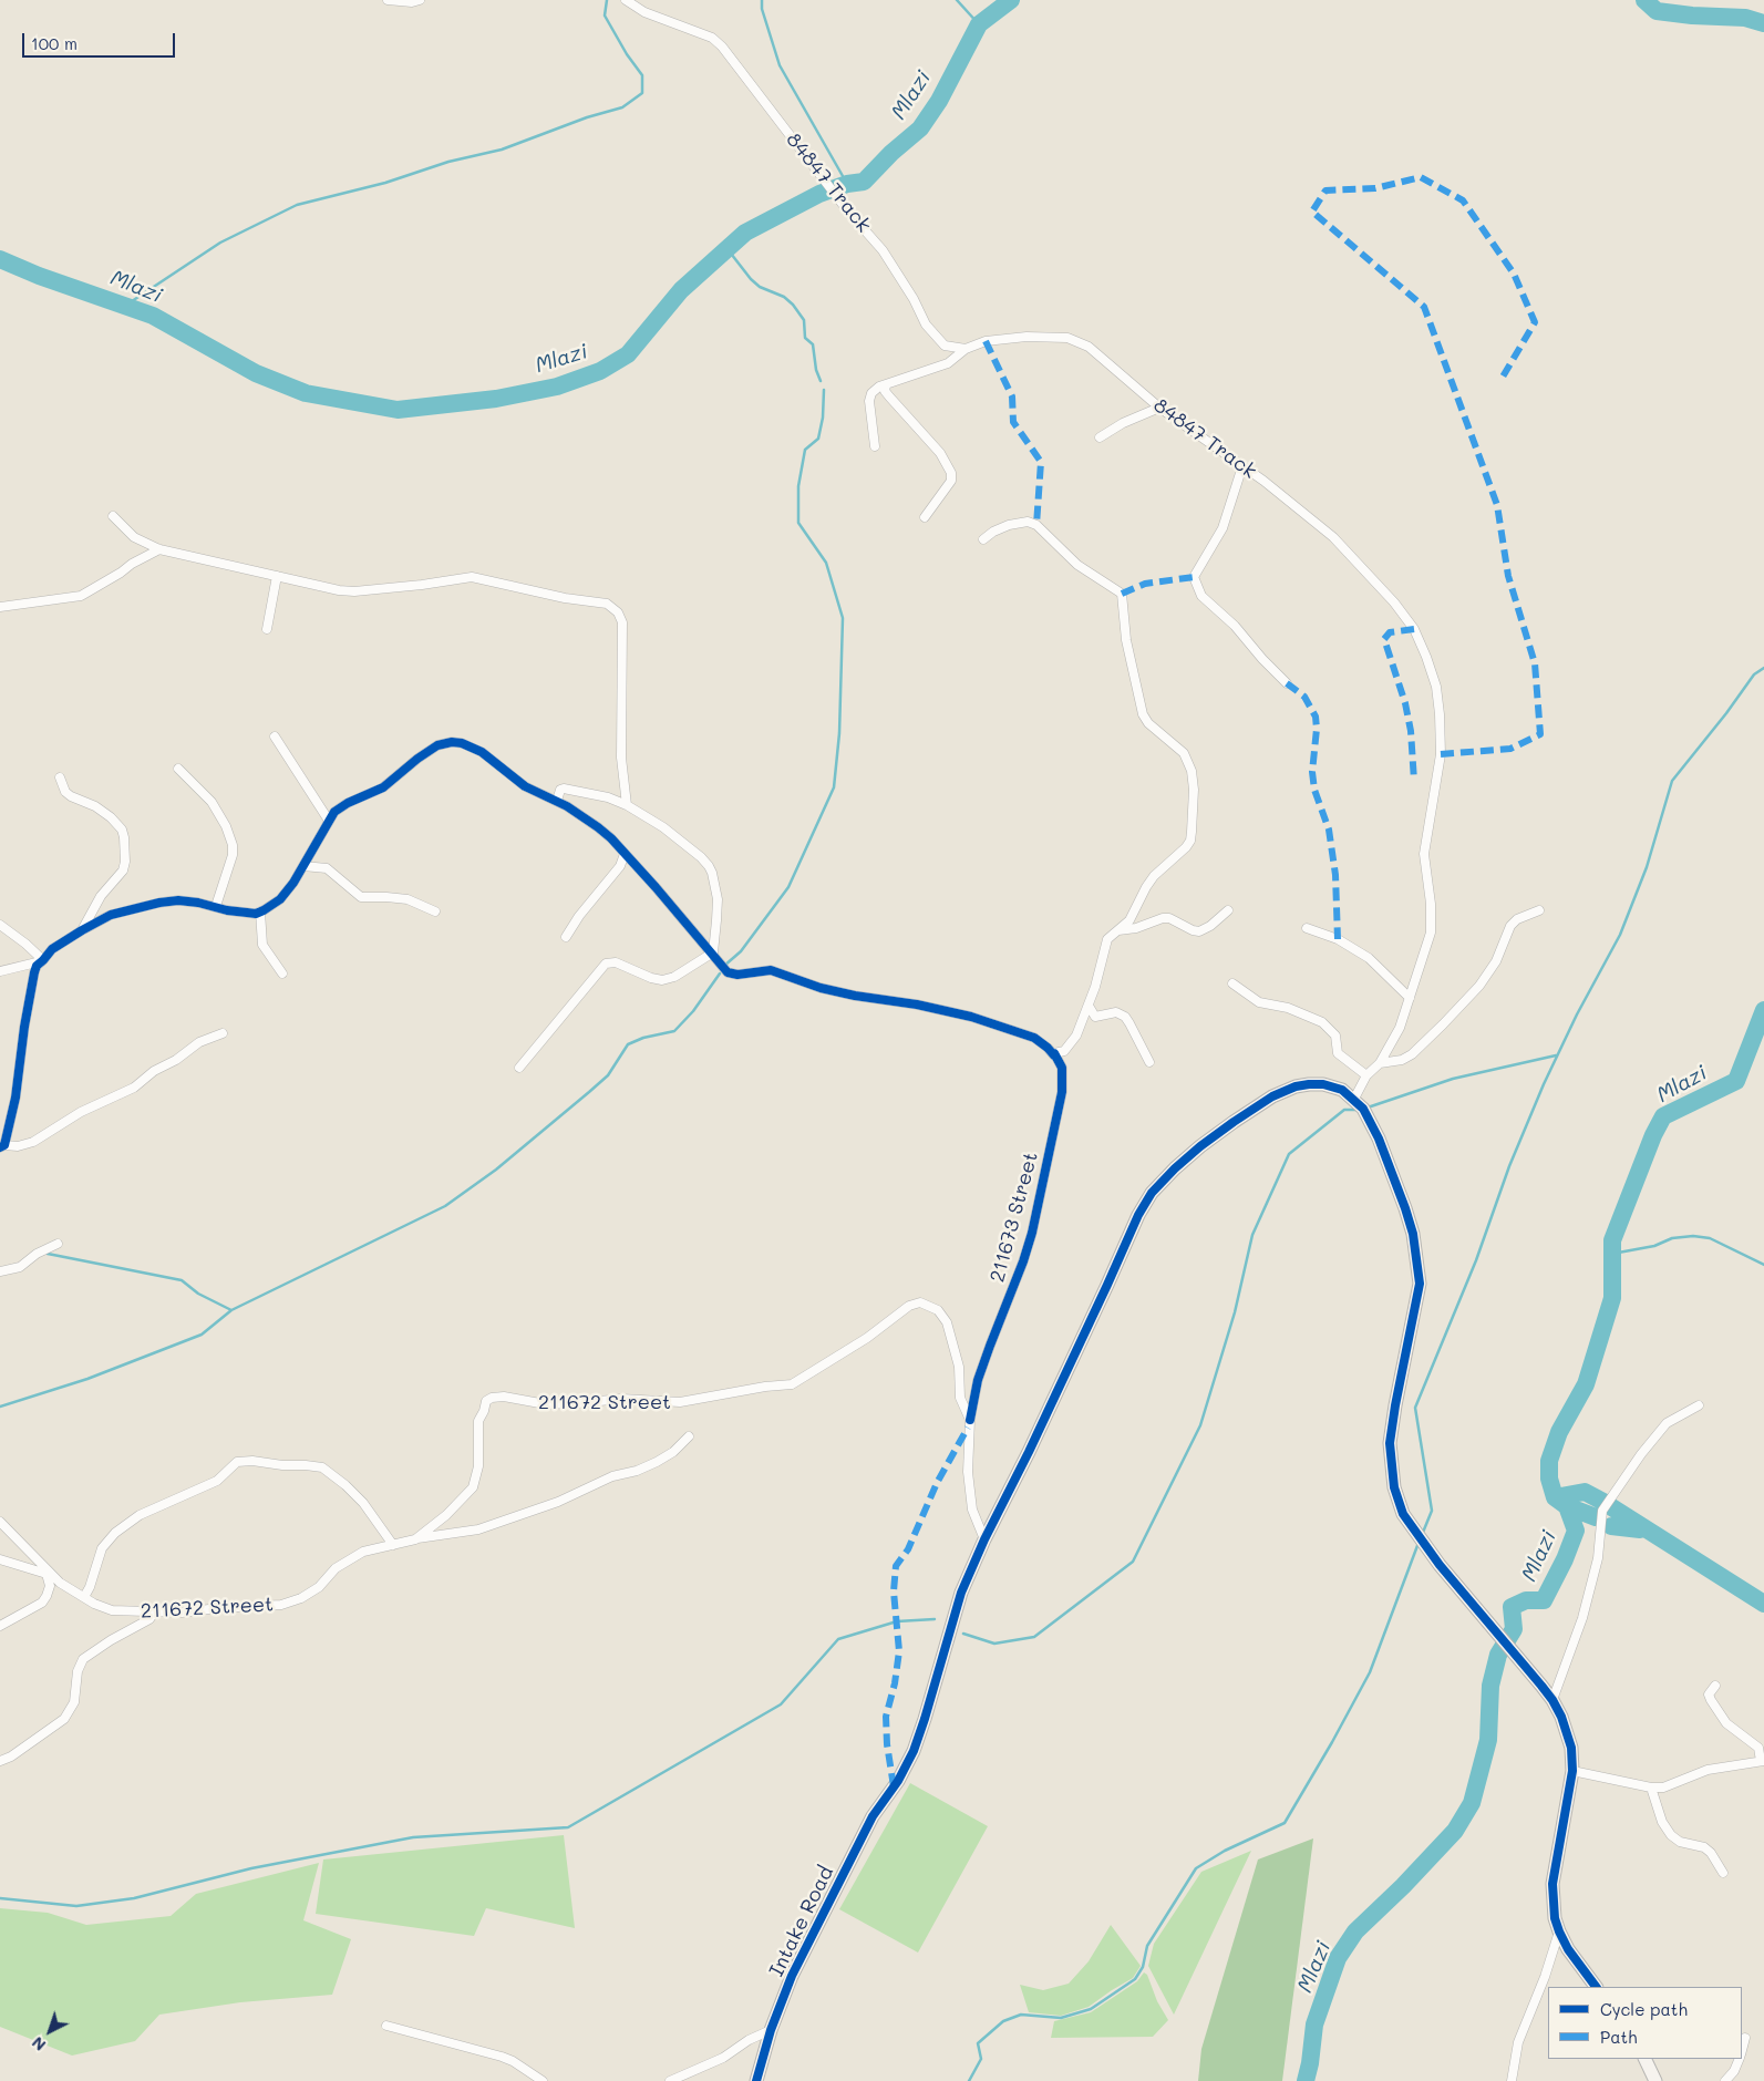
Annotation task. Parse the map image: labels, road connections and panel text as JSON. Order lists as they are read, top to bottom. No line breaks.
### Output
{"streets":{"street":["84847 Track","211673 Street","211672 Street","Intake Road"]},"crossings":[["84847 Track","Intake Road"],["211673 Street","211672 Street"]],"water":["Mlazi"],"legend":["Cycle path","Path"],"scale_bar":"100 m","north":"bottom left"}
